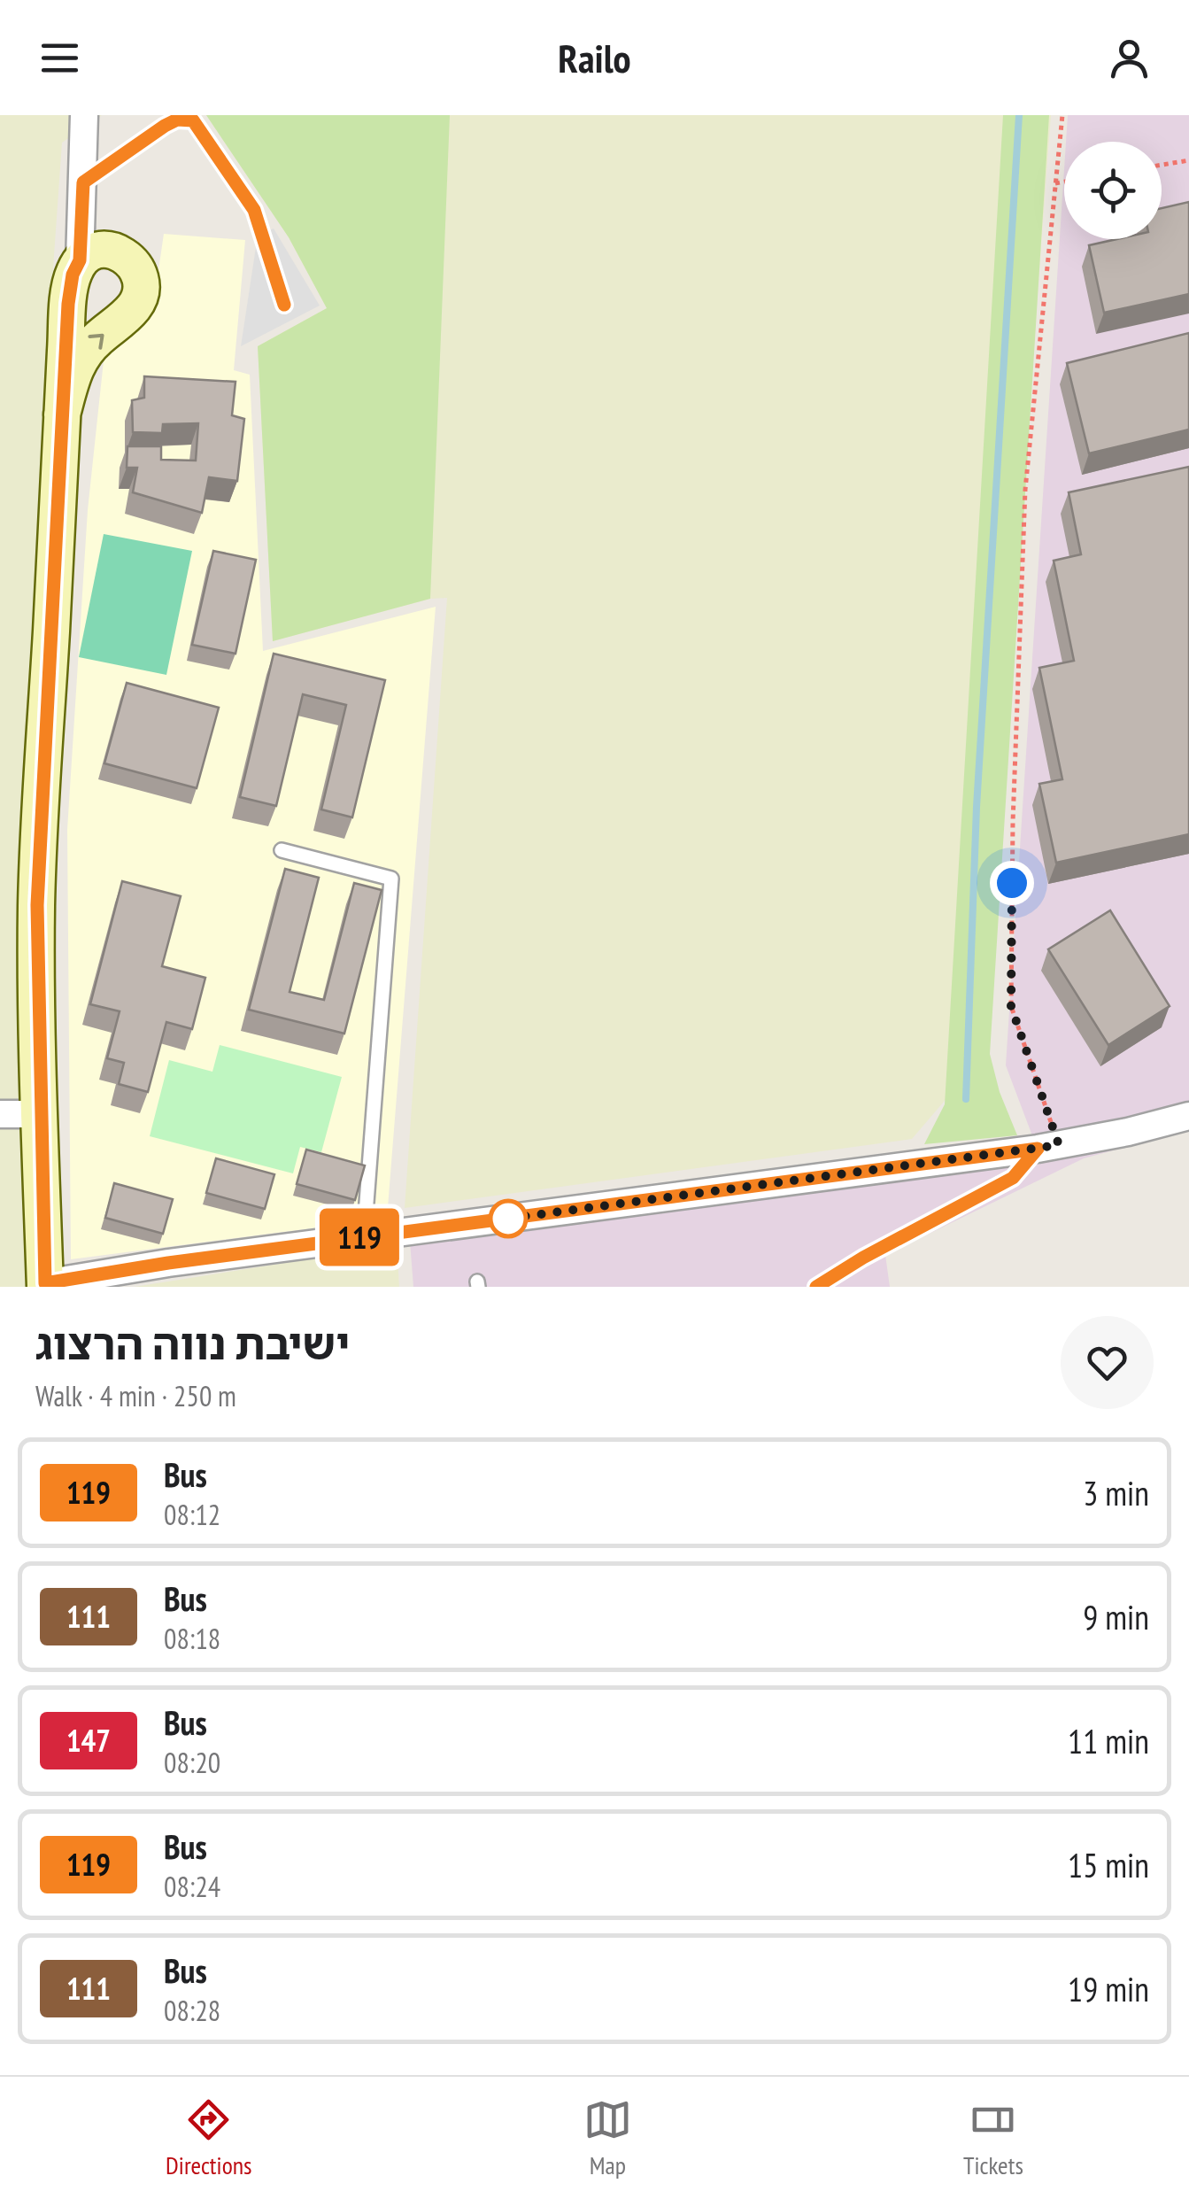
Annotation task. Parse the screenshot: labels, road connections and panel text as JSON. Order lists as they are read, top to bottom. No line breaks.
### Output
{"lines":["bus line 119"],"page":{"header":"Railo","on_map":"119","heading":["ישיבת נווה הרצוג","Walk · 4 min · 250 m"],"list":[{"mark":"119","name":"Bus","note":"08:12","value":"3 min"},{"mark":"111","name":"Bus","note":"08:18","value":"9 min"},{"mark":"147","name":"Bus","note":"08:20","value":"11 min"},{"mark":"119","name":"Bus","note":"08:24","value":"15 min"},{"mark":"111","name":"Bus","note":"08:28","value":"19 min"}],"tabs":["Directions","Map","Tickets"]}}
